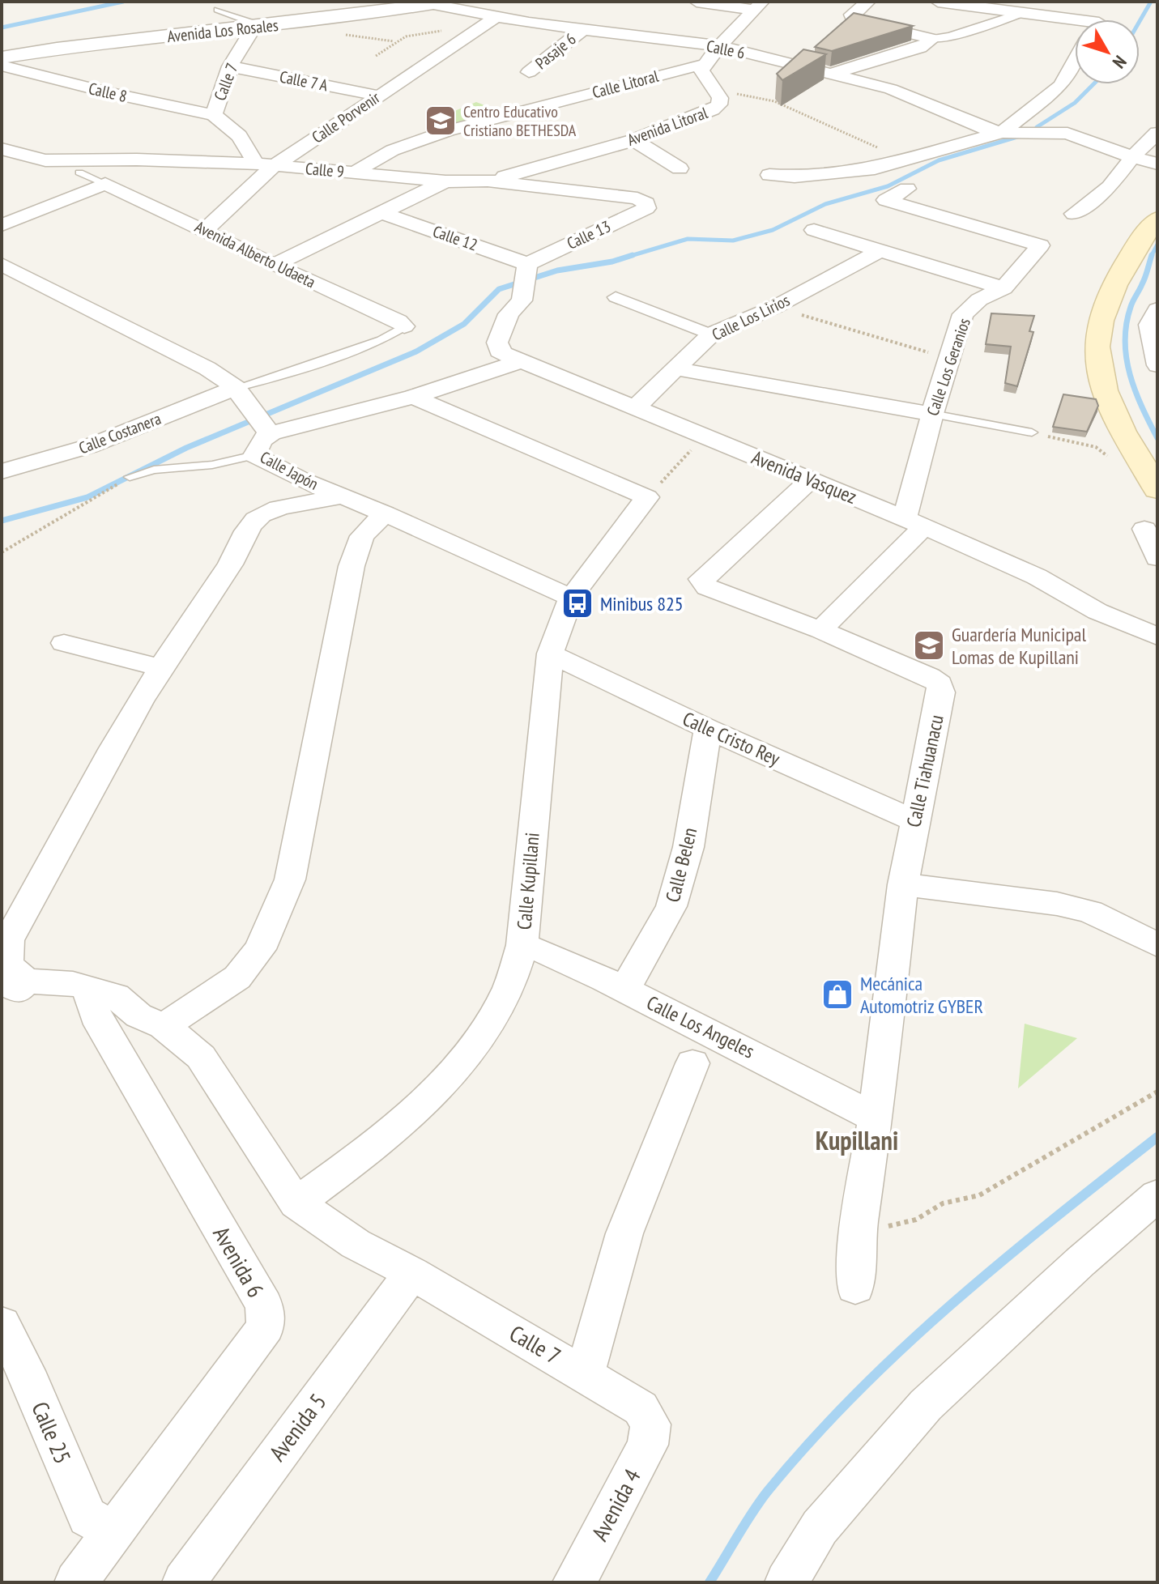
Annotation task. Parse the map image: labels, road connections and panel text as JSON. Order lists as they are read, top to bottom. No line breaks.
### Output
{"streets":{"street":["Avenida Los Rosales","Calle 6","Pasaje 6","Calle 7 A","Calle 7","Calle Litoral","Calle 8","Calle Porvenir","Avenida Litoral","Calle 9","Calle 13","Calle 12","Avenida Alberto Udaeta","Calle Los Lirios","Calle Los Geranios","Calle Costanera","Calle Japón","Avenida Vasquez","Calle Cristo Rey","Calle Tiahuanacu","Calle Belen","Calle Kupillani","Calle Los Angeles","Avenida 6","Avenida 5","Calle 25","Avenida 4"]},"crossings":[["Avenida Los Rosales","Calle 6"],["Avenida Los Rosales","Calle 7"],["Calle 6","Pasaje 6"],["Calle 6","Calle Porvenir"],["Calle 7 A","Calle 7"],["Calle 7 A","Calle Porvenir"],["Calle 7","Calle 8"],["Calle 7","Calle 9"],["Calle 7","Calle Kupillani"],["Calle 7","Avenida 5"],["Calle 7","Avenida 4"],["Calle Litoral","Avenida Litoral"],["Calle Litoral","Calle 9"],["Calle Porvenir","Calle 9"],["Calle Porvenir","Avenida Alberto Udaeta"],["Avenida Litoral","Calle 9"],["Calle 9","Calle 13"],["Calle 13","Calle 12"],["Calle 13","Avenida Vasquez"],["Calle 12","Avenida Vasquez"],["Calle Los Lirios","Avenida Vasquez"],["Calle Los Geranios","Avenida Vasquez"],["Calle Costanera","Calle Japón"],["Calle Japón","Calle Kupillani"],["Avenida Vasquez","Calle Tiahuanacu"],["Calle Cristo Rey","Calle Tiahuanacu"],["Calle Cristo Rey","Calle Belen"],["Calle Cristo Rey","Calle Kupillani"],["Calle Tiahuanacu","Calle Los Angeles"],["Calle Belen","Calle Los Angeles"],["Calle Kupillani","Calle Los Angeles"],["Avenida 6","Calle 25"]],"districts":["Kupillani"],"places":{"school or university":["Centro Educativo Cristiano BETHESDA","Guardería Municipal Lomas de Kupillani"],"bus stop":["Minibus 825"],"shop":["Mecánica Automotriz GYBER"]},"north":"bottom right"}
